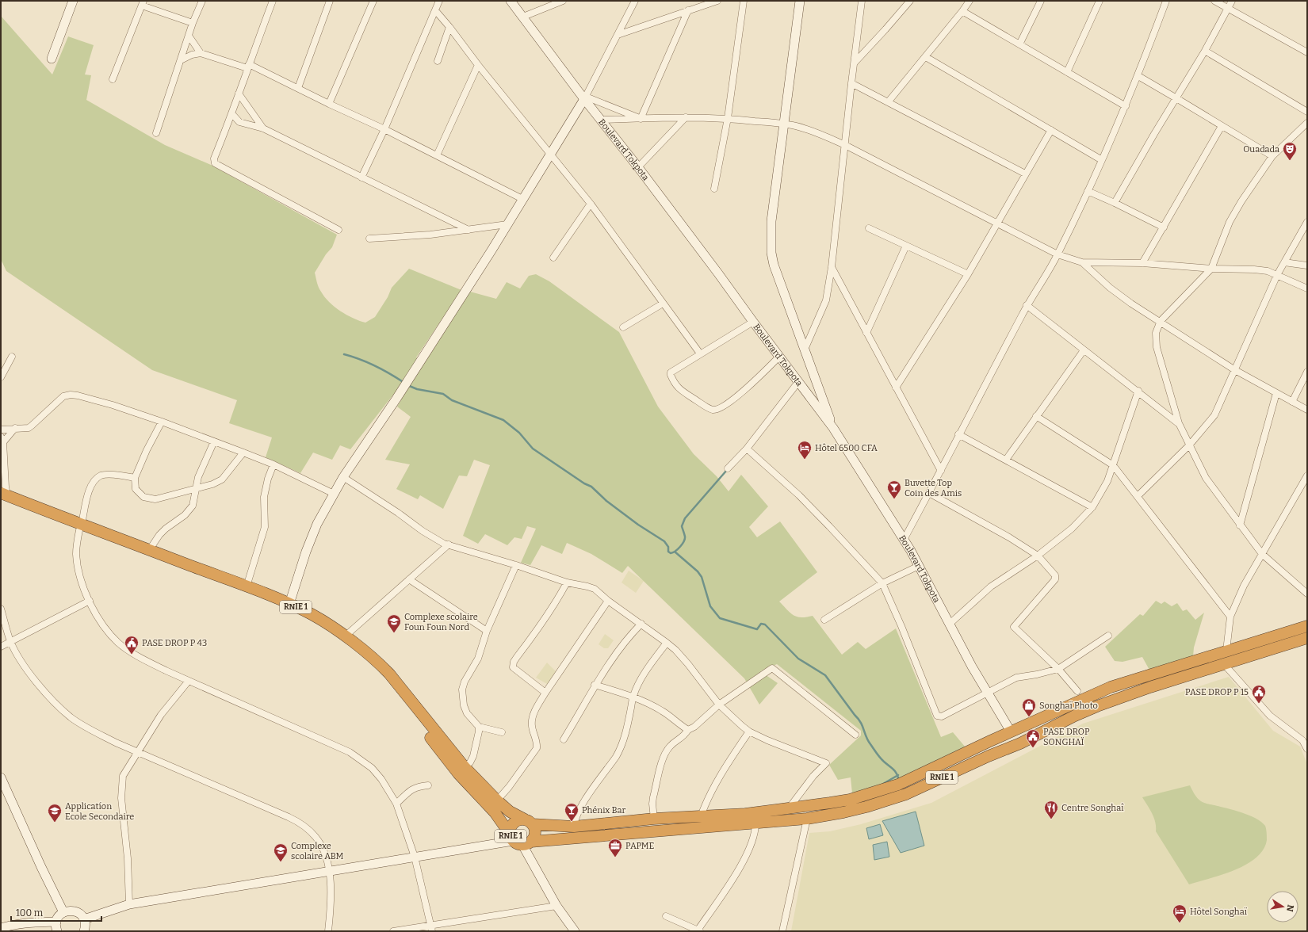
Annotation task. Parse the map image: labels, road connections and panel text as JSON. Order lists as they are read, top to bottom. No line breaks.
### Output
{"streets":{"highway":["RNIE 1"],"street":["Boulevard Tokpota"]},"crossings":[["Boulevard Tokpota","RNIE 1"]],"places":{"theatre":["Ouadada"],"hotel":["Hôtel 6500 CFA","Hôtel Songhaï"],"bar":["Buvette Top Coin des Amis","Phénix Bar"],"school or university":["Complexe scolaire Foun Foun Nord","Applicatíon Ecole Secondaire","Complexe scolaire ABM"],"public building":["PASE DROP P 43","PASE DROP P 15","PASE DROP SONGHAÏ"],"shop":["Songhaï Photo"],"restaurant":["Centre Songhaî"],"office":["PAPME"]},"scale_bar":"100 m","north":"right"}
